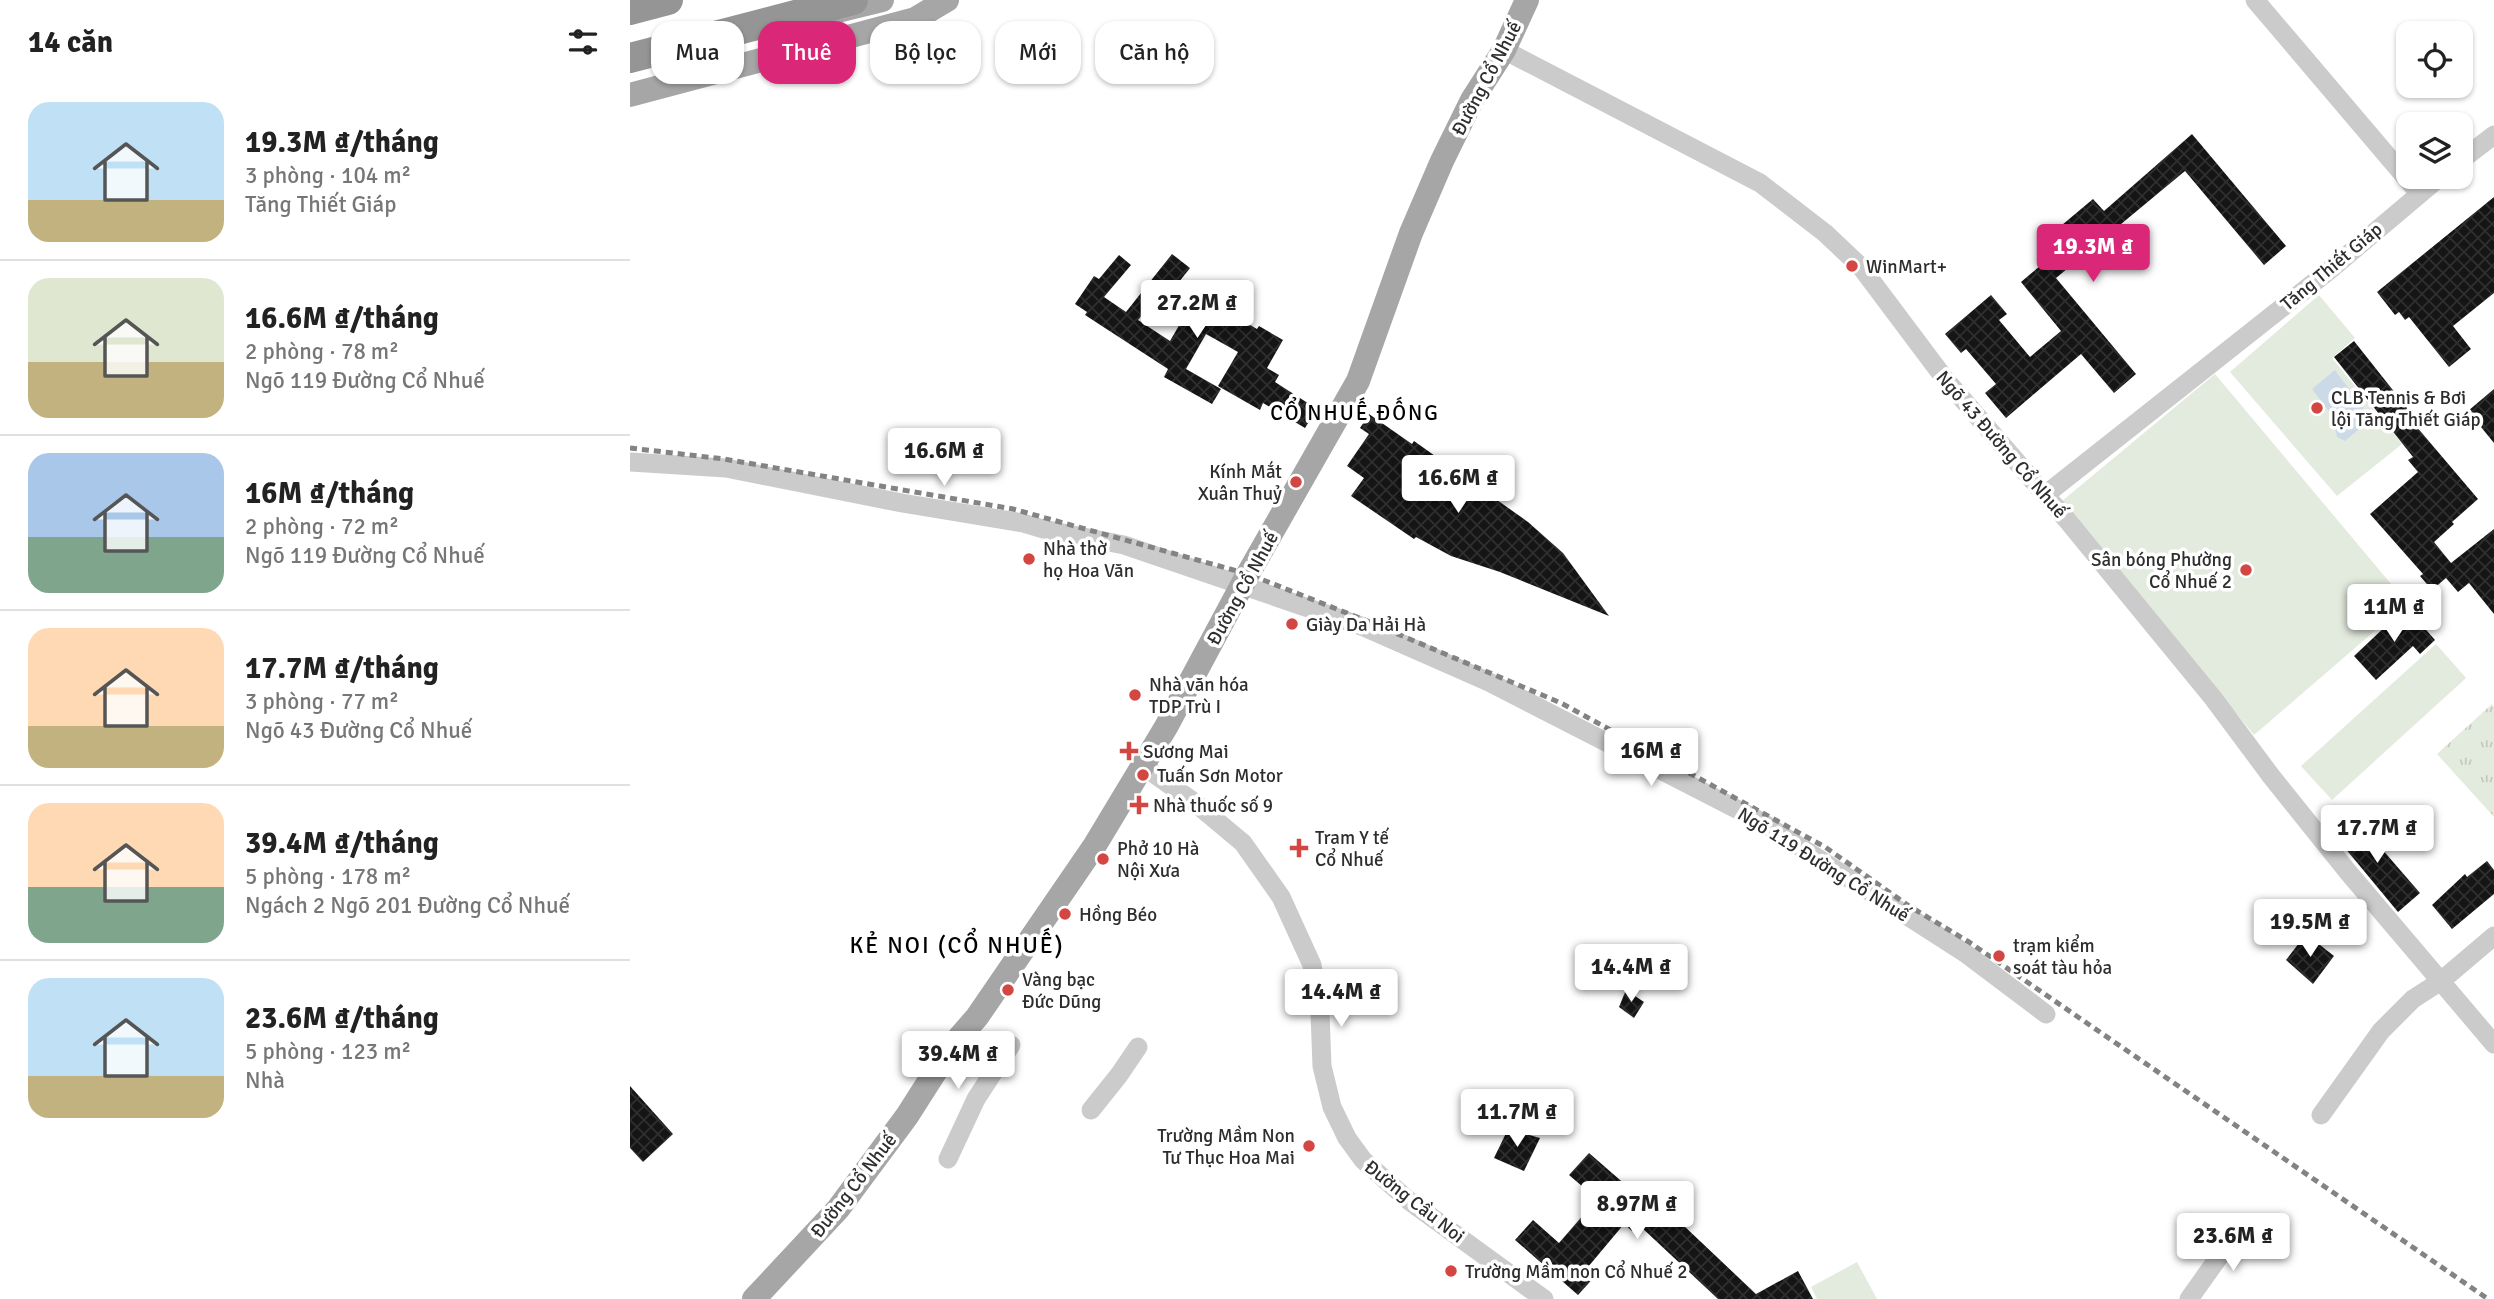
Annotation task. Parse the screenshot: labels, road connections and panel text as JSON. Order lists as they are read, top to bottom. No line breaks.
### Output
{"streets":{"main road":["Đường Cổ Nhuế"],"street":["Tăng Thiết Giáp","Ngõ 43 Đường Cổ Nhuế","Ngõ 119 Đường Cổ Nhuế","Đường Cầu Noi"]},"crossings":[["Đường Cổ Nhuế","Ngõ 43 Đường Cổ Nhuế"],["Đường Cổ Nhuế","Ngõ 119 Đường Cổ Nhuế"],["Đường Cổ Nhuế","Đường Cầu Noi"],["Tăng Thiết Giáp","Ngõ 43 Đường Cổ Nhuế"]],"districts":["CỔ NHUẾ ĐỐNG","KẺ NOI (CỔ NHUẾ)"],"places":{"other":["WinMart+","CLB Tennis & Bơi lội Tăng Thiết Giáp","Kính Mắt Xuân Thuỷ","Nhà thờ họ Hoa Văn","Sân bóng Phường Cổ Nhuế 2","Giày Da Hải Hà","Nhà văn hóa TDP Trù I","Tuấn Sơn Motor","Phở 10 Hà Nội Xưa","Hồng Béo","trạm kiểm soát tàu hỏa","Vàng bạc Đức Dũng","Trường Mầm Non Tư Thục Hoa Mai","Trường Mầm non Cổ Nhuế 2"],"health":["Sương Mai","Nhà thuốc số 9","Trạm Y tế Cổ Nhuế"]},"page":{"heading":"14 căn","chip":["Mua","Thuê","Bộ lọc","Mới","Căn hộ"],"list":[{"name":"19.3M ₫/tháng","note":"3 phòng · 104 m² · Tăng Thiết Giáp"},{"name":"16.6M ₫/tháng","note":"2 phòng · 78 m² · Ngõ 119 Đường Cổ Nhuế"},{"name":"16M ₫/tháng","note":"2 phòng · 72 m² · Ngõ 119 Đường Cổ Nhuế"},{"name":"17.7M ₫/tháng","note":"3 phòng · 77 m² · Ngõ 43 Đường Cổ Nhuế"},{"name":"39.4M ₫/tháng","note":"5 phòng · 178 m² · Ngách 2 Ngõ 201 Đường Cổ Nhuế"},{"name":"23.6M ₫/tháng","note":"5 phòng · 123 m² · Nhà"}],"price":["19.3M ₫","27.2M ₫","16.6M ₫","16.6M ₫","11M ₫","16M ₫","17.7M ₫","19.5M ₫","14.4M ₫","14.4M ₫","39.4M ₫","11.7M ₫","8.97M ₫","23.6M ₫"]}}
